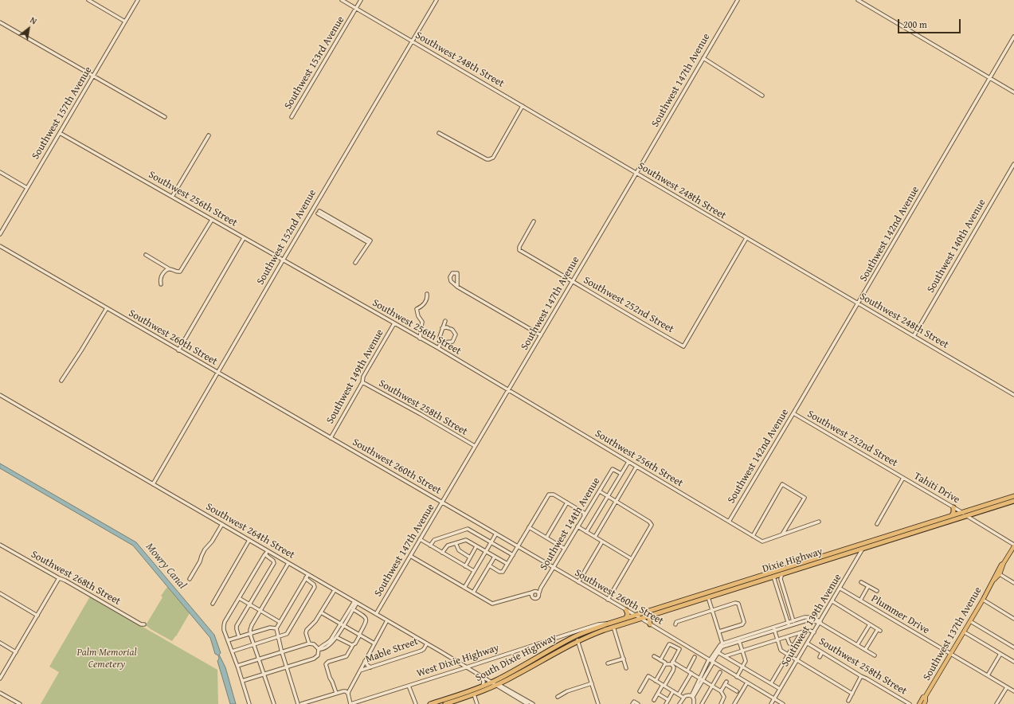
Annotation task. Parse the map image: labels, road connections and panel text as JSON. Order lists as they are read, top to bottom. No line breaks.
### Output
{"streets":{"highway":["Dixie Highway","South Dixie Highway"],"main road":["Southwest 137th Avenue"],"street":["Southwest 248th Street","Southwest 153rd Avenue","Southwest 147th Avenue","Southwest 157th Avenue","Southwest 256th Street","Southwest 142nd Avenue","Southwest 152nd Avenue","Southwest 140th Avenue","Southwest 252nd Street","Southwest 260th Street","Southwest 149th Avenue","Southwest 258th Street","Tahiti Drive","Southwest 144th Avenue","Southwest 264th Street","Southwest 268th Street","Plummer Drive","Southwest 139th Avenue","Mable Street","West Dixie Highway"]},"crossings":[["Southwest 248th Street","Southwest 153rd Avenue"],["Southwest 248th Street","Southwest 147th Avenue"],["Southwest 248th Street","Southwest 142nd Avenue"],["Southwest 248th Street","Southwest 152nd Avenue"],["Southwest 248th Street","Southwest 140th Avenue"],["Southwest 248th Street","Southwest 252nd Street"],["Southwest 147th Avenue","Southwest 256th Street"],["Southwest 147th Avenue","Southwest 252nd Street"],["Southwest 147th Avenue","Southwest 260th Street"],["Southwest 147th Avenue","Southwest 258th Street"],["Southwest 147th Avenue","Southwest 144th Avenue"],["Southwest 147th Avenue","Southwest 264th Street"],["Southwest 157th Avenue","Southwest 256th Street"],["Southwest 256th Street","Southwest 142nd Avenue"],["Southwest 256th Street","Southwest 152nd Avenue"],["Southwest 256th Street","Southwest 149th Avenue"],["Southwest 142nd Avenue","Southwest 252nd Street"],["Southwest 152nd Avenue","Southwest 260th Street"],["Southwest 152nd Avenue","Southwest 264th Street"],["Southwest 252nd Street","Tahiti Drive"],["Southwest 260th Street","Southwest 149th Avenue"],["Southwest 260th Street","Southwest 144th Avenue"],["Southwest 260th Street","Dixie Highway"],["Southwest 260th Street","Southwest 139th Avenue"],["Southwest 149th Avenue","Southwest 258th Street"],["Southwest 258th Street","Southwest 139th Avenue"],["Tahiti Drive","Dixie Highway"],["Southwest 264th Street","Mable Street"],["Southwest 264th Street","South Dixie Highway"],["Southwest 264th Street","West Dixie Highway"],["Dixie Highway","Southwest 139th Avenue"],["Dixie Highway","South Dixie Highway"],["Dixie Highway","West Dixie Highway"],["Plummer Drive","Southwest 139th Avenue"],["Plummer Drive","Southwest 137th Avenue"],["South Dixie Highway","West Dixie Highway"]],"water":["Mowry Canal"],"parks":["Palm Memorial Cemetery"],"scale_bar":"200 m","north":"top right"}
